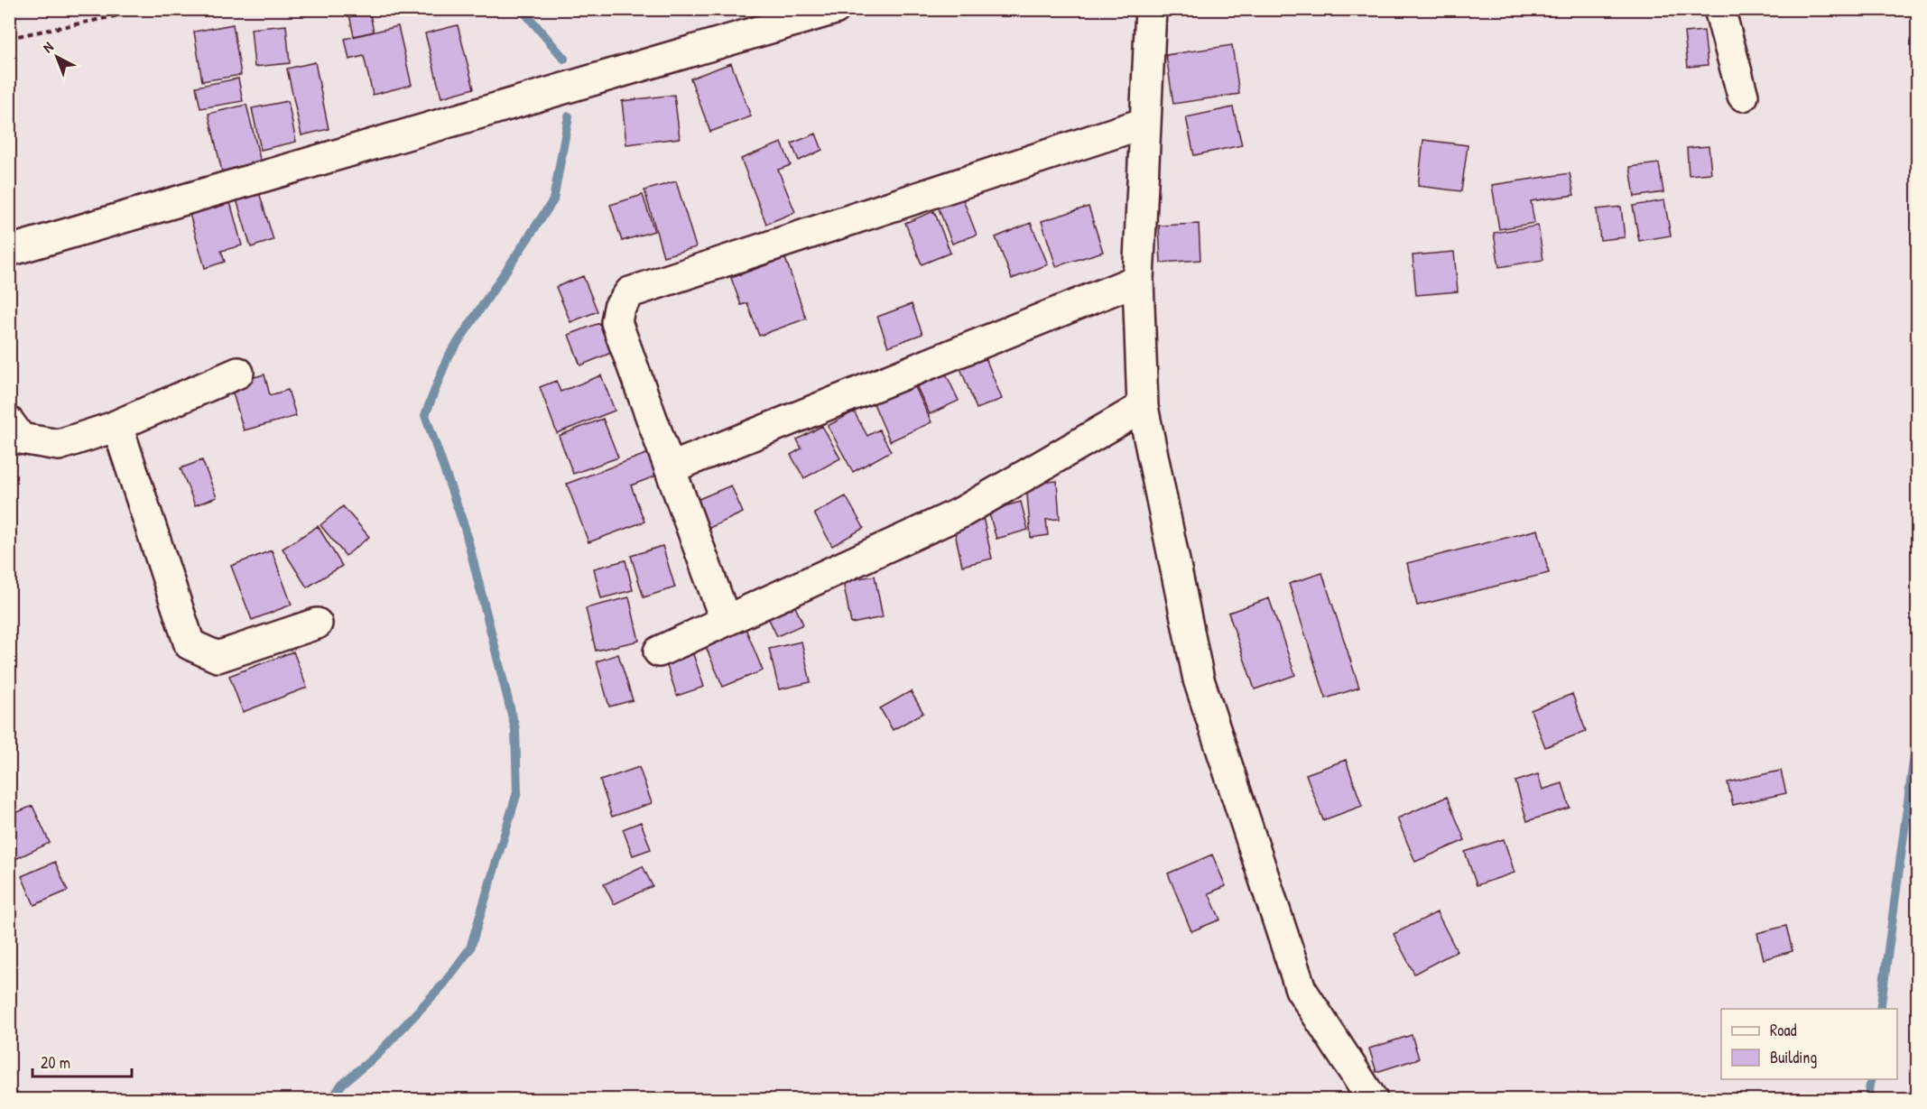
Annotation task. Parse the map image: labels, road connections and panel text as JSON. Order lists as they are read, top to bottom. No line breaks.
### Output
{"legend":["Road","Building"],"scale_bar":"20 m","north":"top left"}
